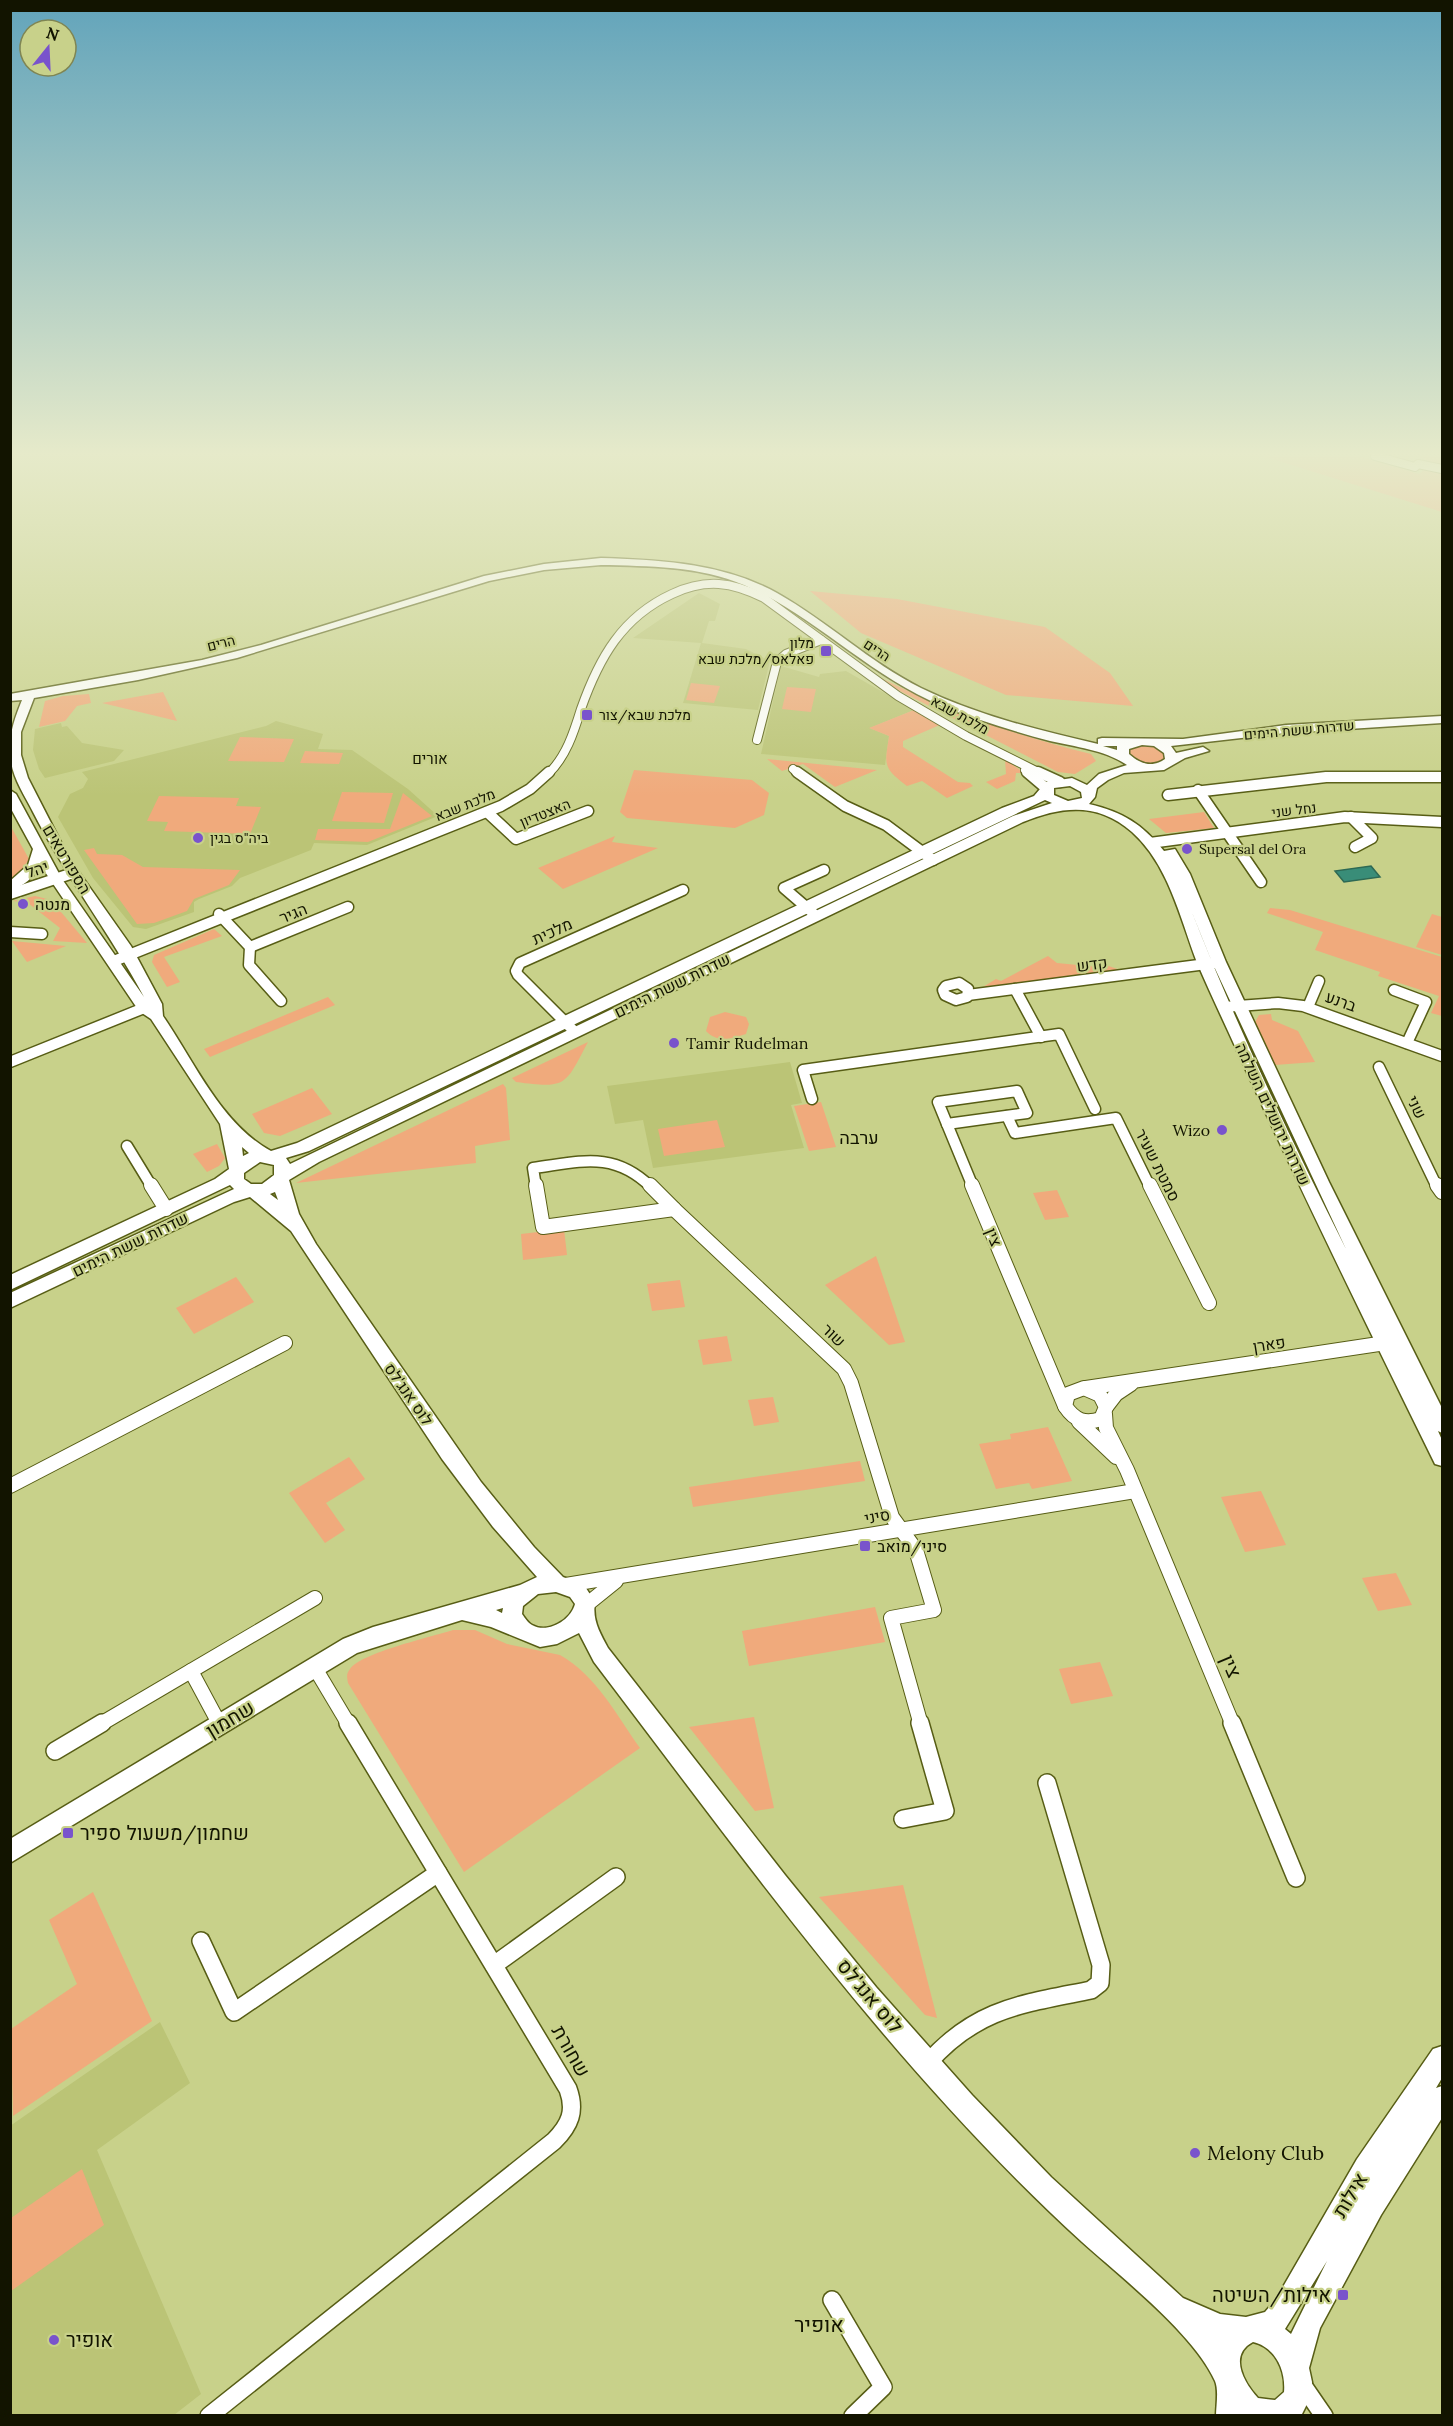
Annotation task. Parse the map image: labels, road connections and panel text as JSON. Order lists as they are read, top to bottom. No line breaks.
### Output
{"streets":{"main road":["הרים","שדרות ששת הימים","הספורטאים","שדרות ירושלים השלמה","לוס אנג'לס","שחמון","אילות"],"street":["מלכת שבא","נחל שני","האצטדיון","יהל","הגיר","מלכית","קדש","ברנע","שני","סמטת שעיר","צין","שור","פארן","סיני","שחורת"]},"crossings":[["הרים","שדרות ששת הימים"],["הרים","הספורטאים"],["מלכת שבא","שדרות ששת הימים"],["מלכת שבא","האצטדיון"],["מלכת שבא","הספורטאים"],["מלכת שבא","שדרות ירושלים השלמה"],["שדרות ששת הימים","הספורטאים"],["שדרות ששת הימים","מלכית"],["שדרות ששת הימים","שדרות ירושלים השלמה"],["שדרות ששת הימים","לוס אנג'לס"],["נחל שני","שדרות ירושלים השלמה"],["הספורטאים","יהל"],["הספורטאים","לוס אנג'לס"],["קדש","שדרות ירושלים השלמה"],["ברנע","שדרות ירושלים השלמה"],["שדרות ירושלים השלמה","פארן"],["סמטת שעיר","צין"],["צין","פארן"],["צין","סיני"],["שור","סיני"],["לוס אנג'לס","סיני"],["לוס אנג'לס","שחמון"],["לוס אנג'לס","אילות"],["סיני","שחמון"],["שחמון","שחורת"]],"districts":["אורים","ערבה","אופיר"],"places":{"transit":["מלון פאלאס/מלכת שבא","מלכת שבא/צור","סיני/מואב","שחמון/משעול ספיר","אילות/השיטה"],"other":["ביה\"ס בגין","Supersal del Ora","מנטה","Tamir Rudelman","Wizo","Melony Club","אופיר"]},"north":"top"}
